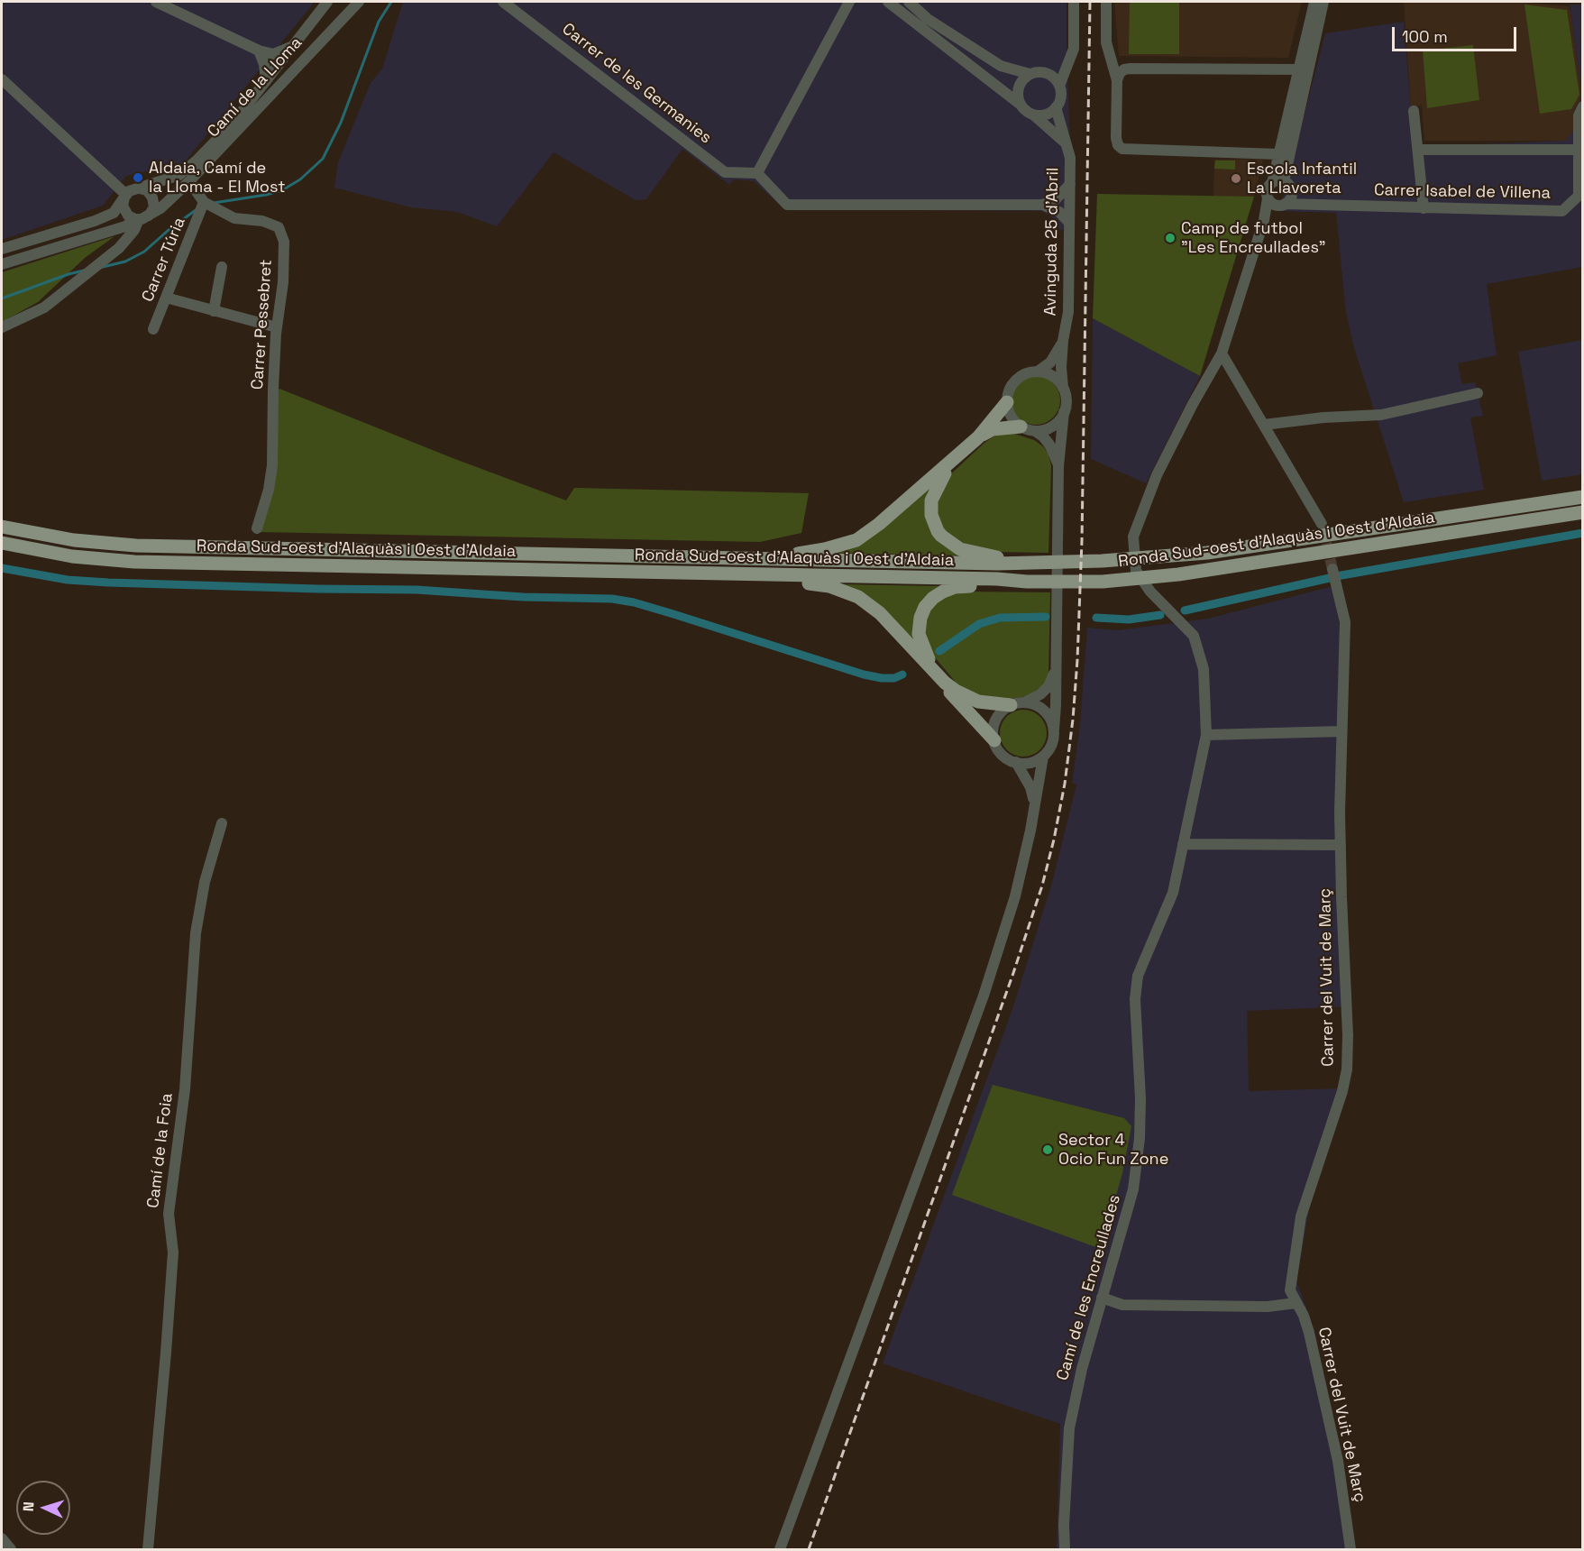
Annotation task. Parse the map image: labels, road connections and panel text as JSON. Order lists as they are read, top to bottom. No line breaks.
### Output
{"streets":{"main road":["Ronda Sud-oest d'Alaquàs i Oest d'Aldaia"],"street":["Carrer de les Germanies","Camí de la Lloma","Carrer Isabel de Villena","Avinguda 25 d'Abril","Carrer Túria","Carrer Pessebret","Carrer del Vuit de Març","Camí de la Foia","Camí de les Encreullades"]},"crossings":[["Camí de la Lloma","Carrer Pessebret"],["Carrer Isabel de Villena","Camí de les Encreullades"],["Carrer Túria","Carrer Pessebret"]],"places":["Aldaia, Camí de la Lloma - El Most","Escola Infantil La Llavoreta","Camp de futbol \"Les Encreullades\"","Sector 4 Ocio Fun Zone"],"scale_bar":"100 m","north":"left"}
